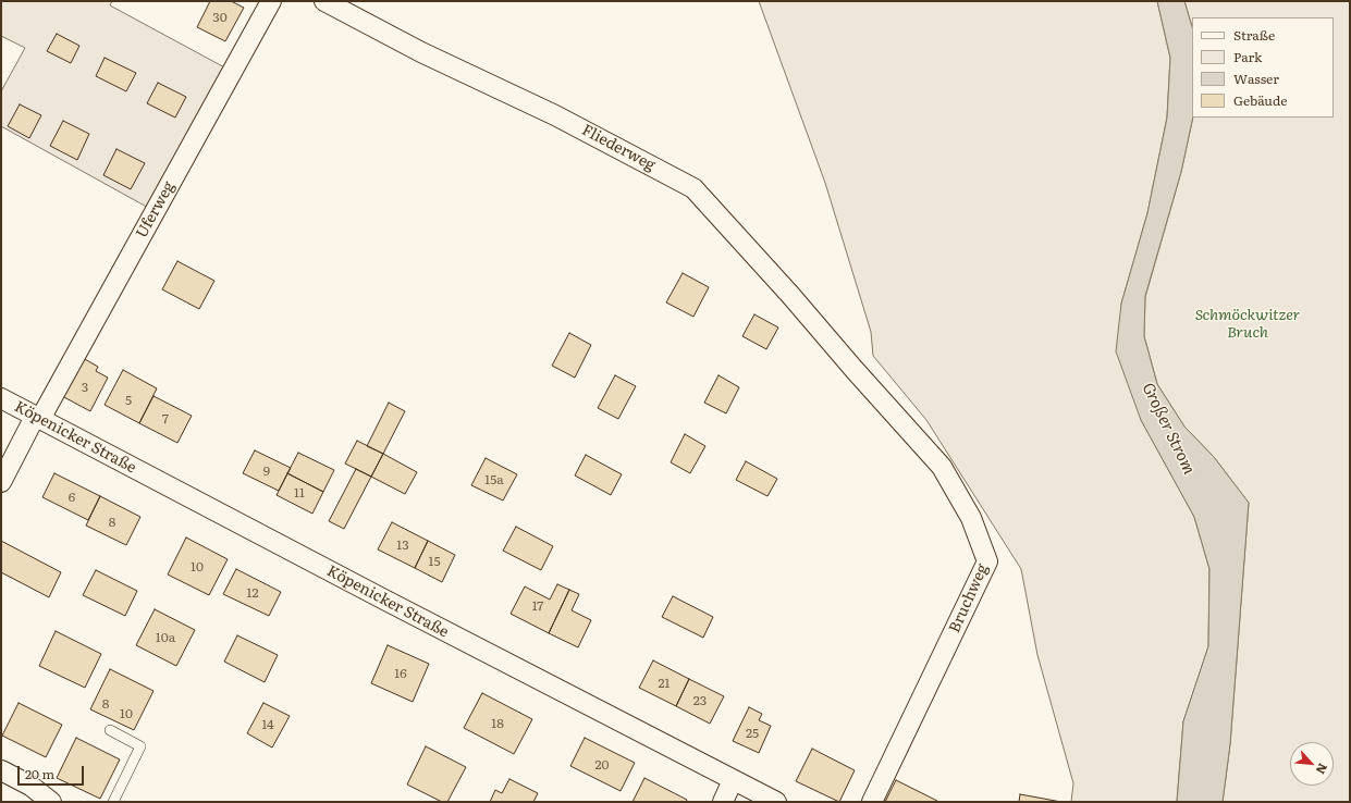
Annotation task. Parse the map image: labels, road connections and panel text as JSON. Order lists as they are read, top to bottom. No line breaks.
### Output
{"streets":{"street":["Fliederweg","Uferweg","Köpenicker Straße","Bruchweg"]},"crossings":[["Fliederweg","Bruchweg"],["Uferweg","Köpenicker Straße"]],"water":["Großer Strom"],"parks":["Schmöckwitzer Bruch"],"house_numbers":["30","3","5","7","9","15a","11","6","8","13","15","10","12","17","10a","16","21","23","8","10","18","14","25","20"],"legend":["Straße","Park","Wasser","Gebäude"],"scale_bar":"20 m","north":"bottom right"}
